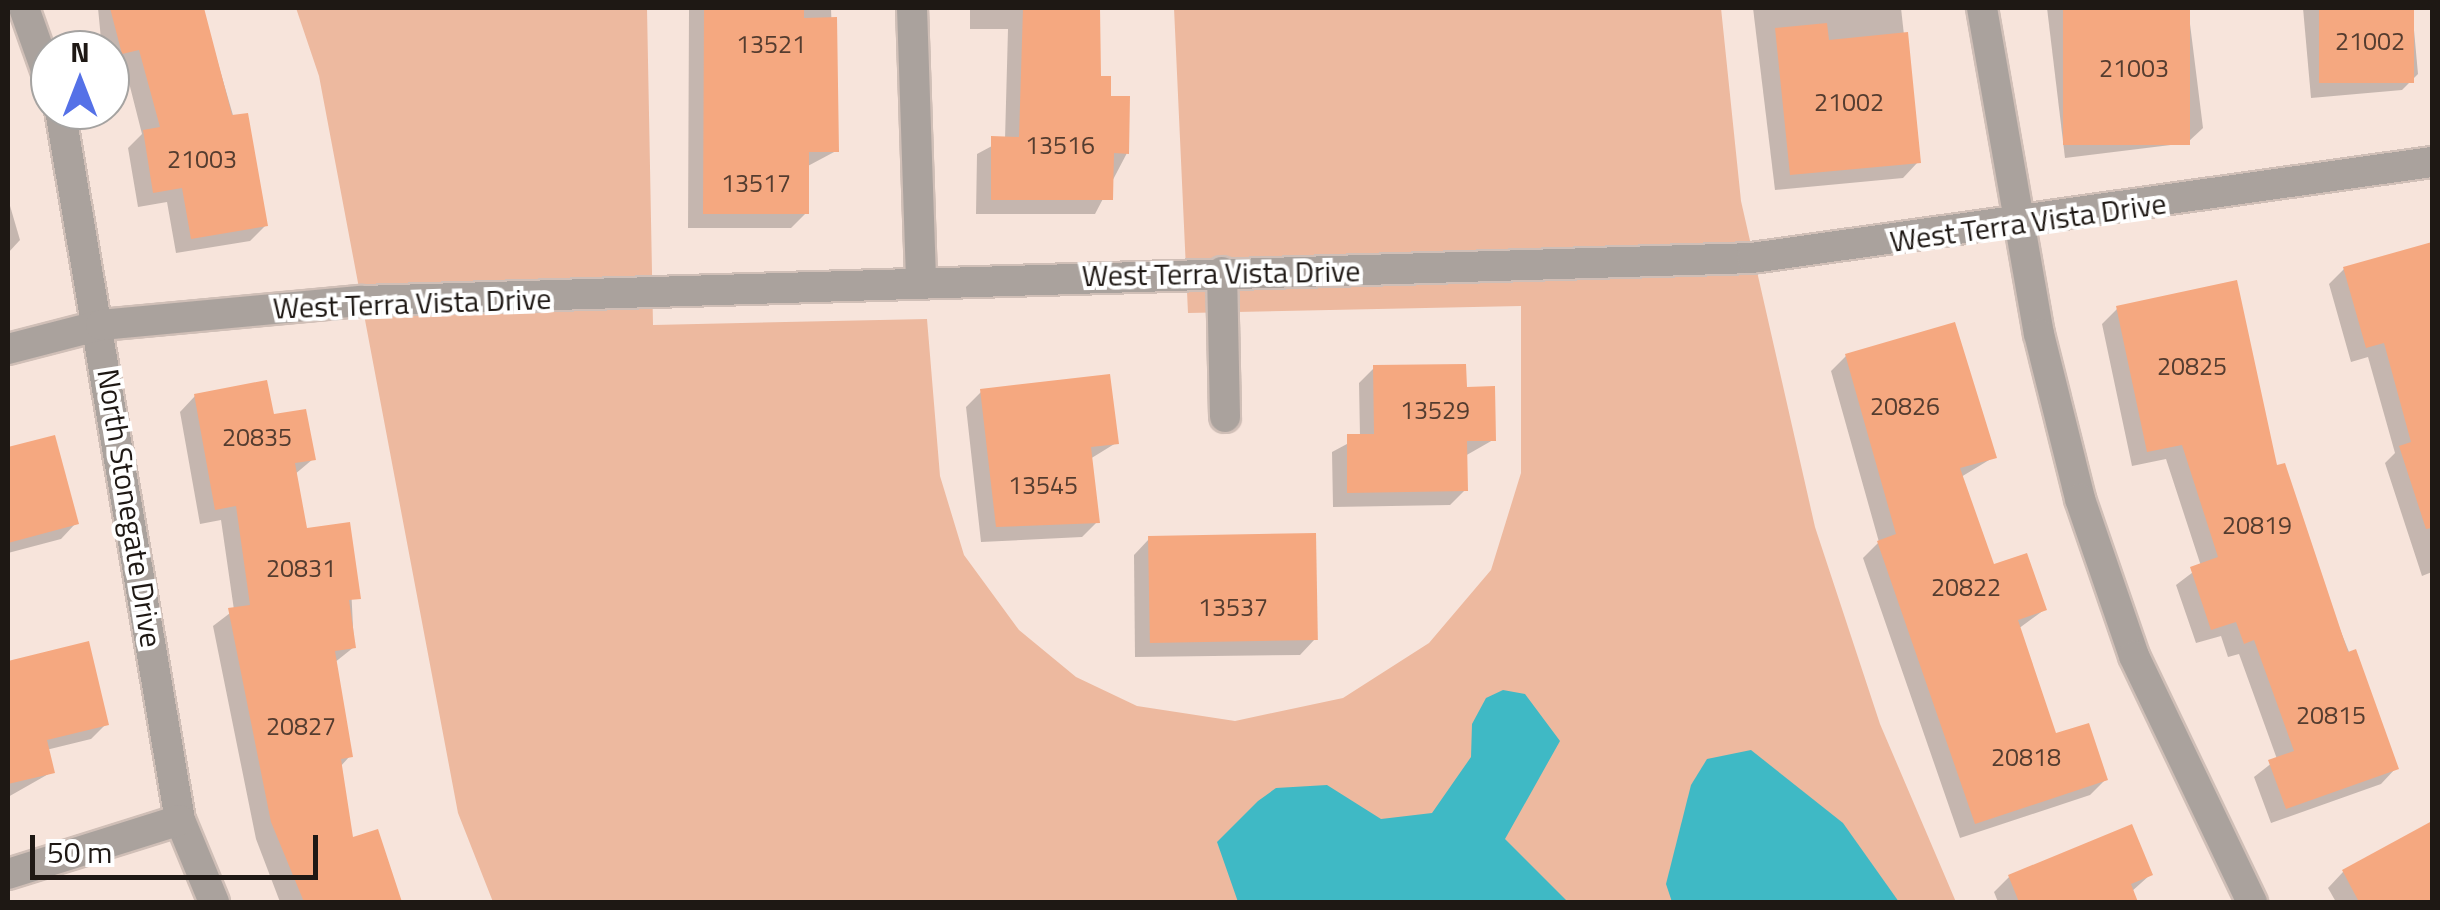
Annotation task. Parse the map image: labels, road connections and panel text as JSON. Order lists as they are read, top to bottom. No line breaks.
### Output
{"streets":{"street":["West Terra Vista Drive","North Stonegate Drive"]},"crossings":[["West Terra Vista Drive","North Stonegate Drive"]],"house_numbers":["21002","13521","21003","21002","13516","21003","13517","20825","20826","13529","20835","13545","20819","20831","20822","13537","20815","20827","20818"],"scale_bar":"50 m","north":"top"}
